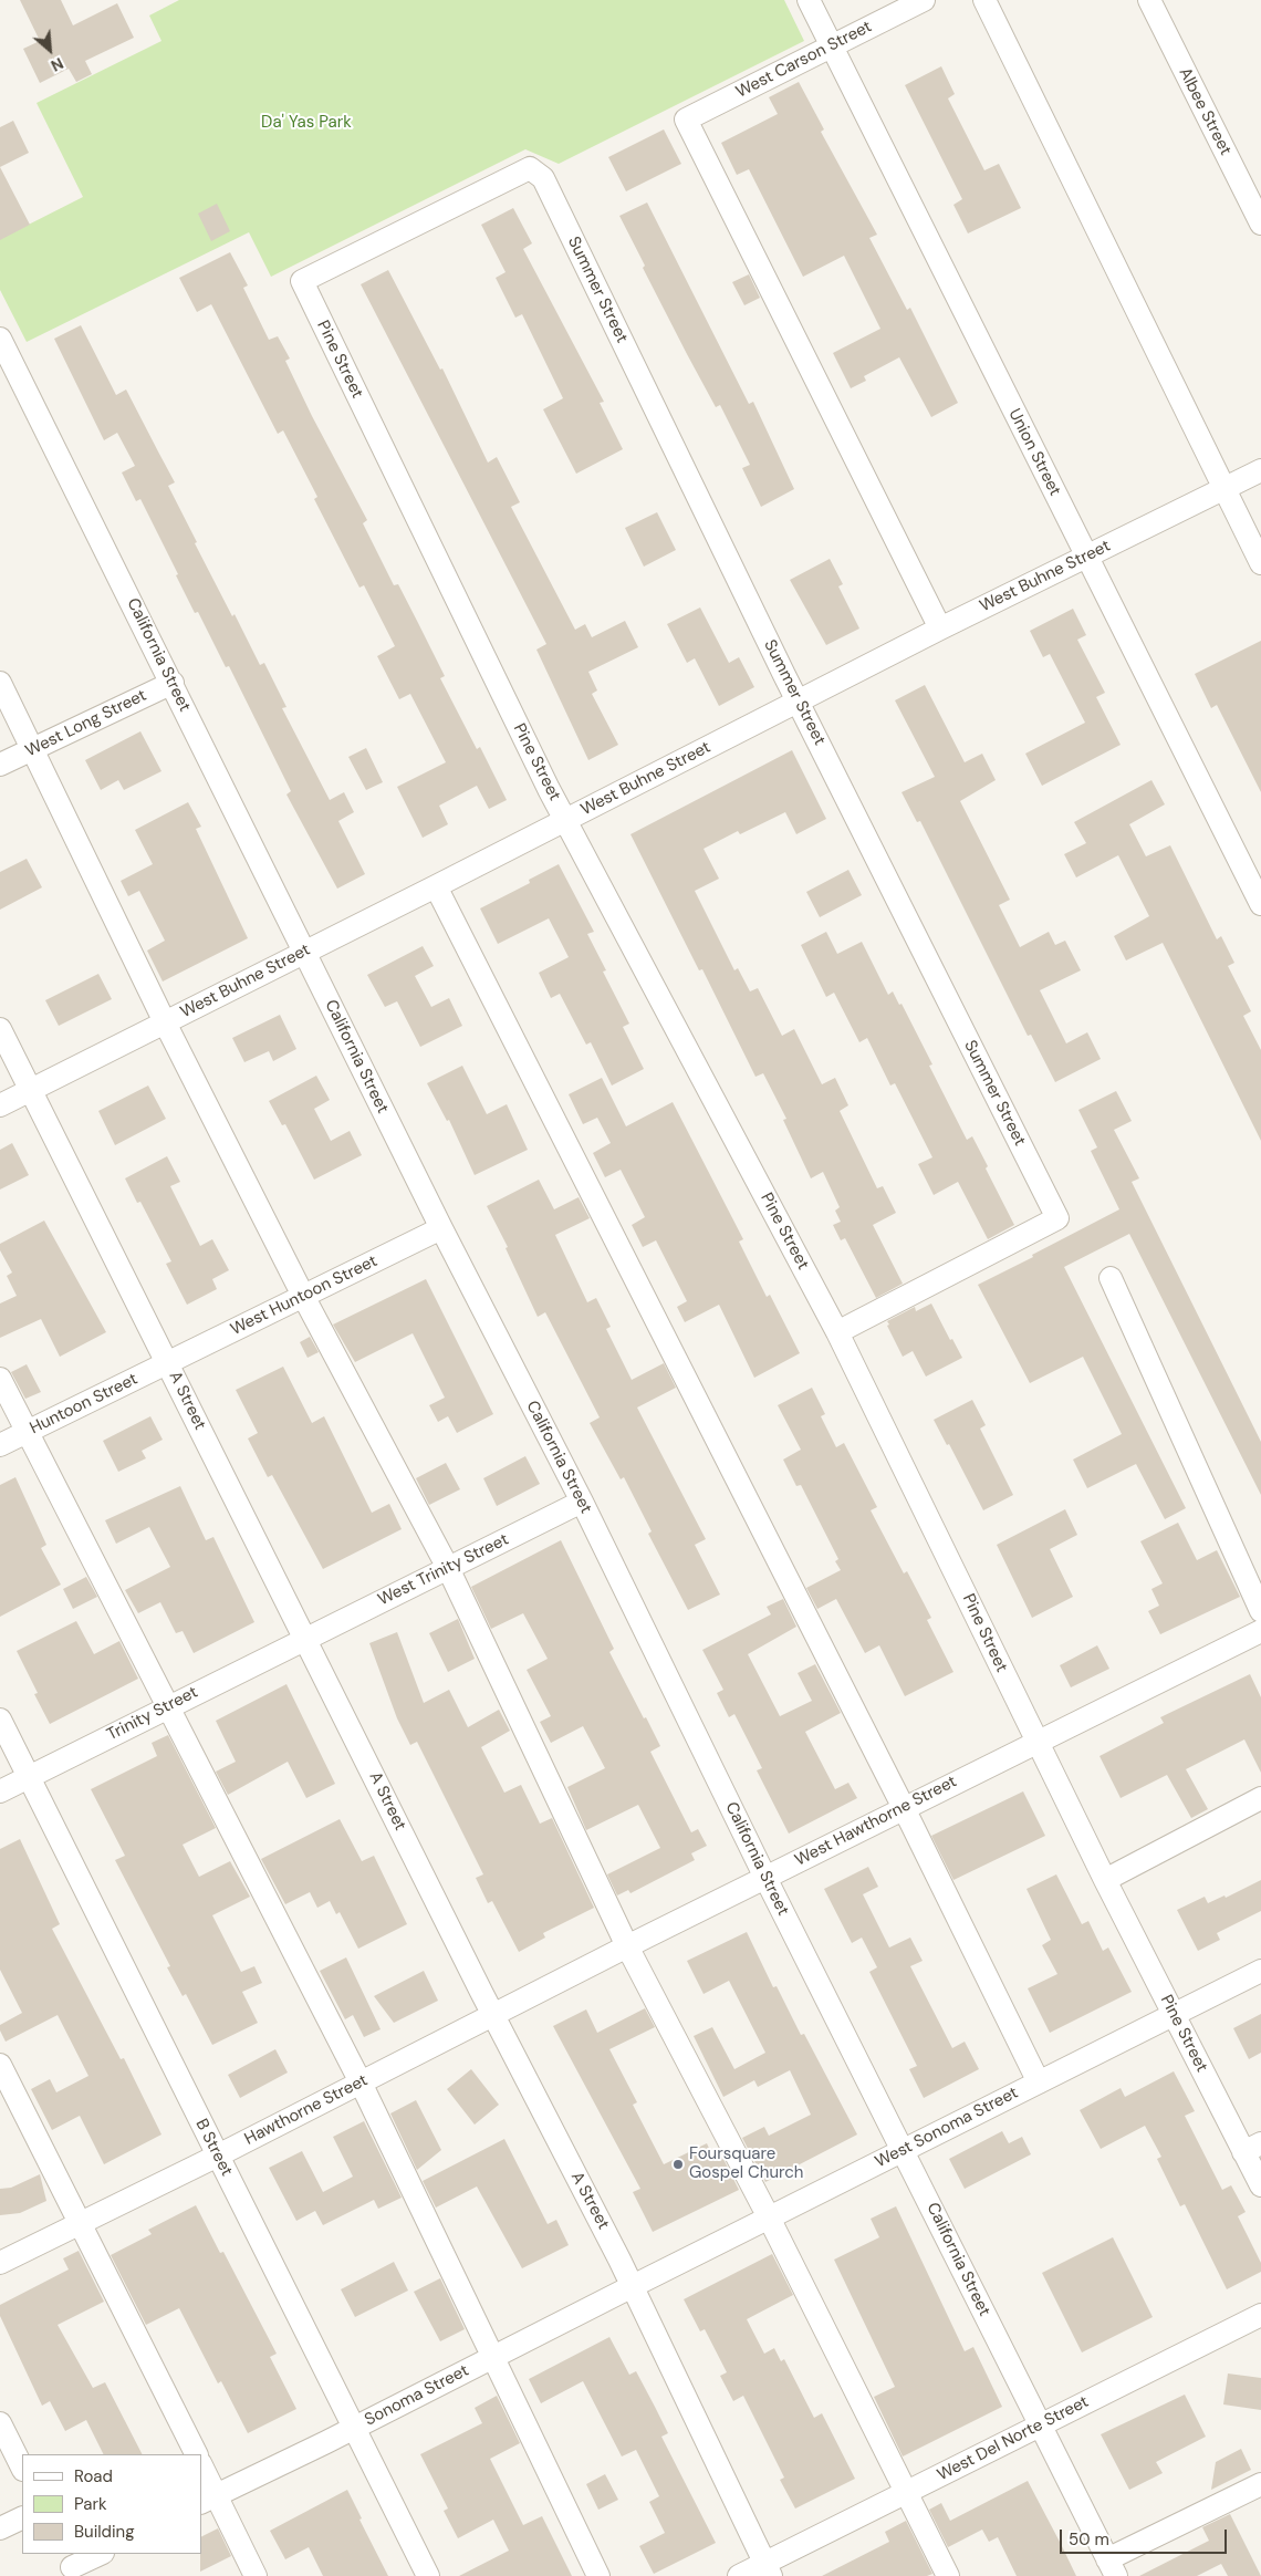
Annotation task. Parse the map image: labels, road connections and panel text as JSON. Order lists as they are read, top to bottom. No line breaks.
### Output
{"streets":{"street":["West Carson Street","Albee Street","Summer Street","Pine Street","Union Street","West Buhne Street","California Street","West Long Street","West Huntoon Street","A Street","Huntoon Street","West Trinity Street","Trinity Street","West Hawthorne Street","Hawthorne Street","West Sonoma Street","B Street","Sonoma Street","West Del Norte Street"]},"crossings":[["West Carson Street","Union Street"],["West Carson Street","West Buhne Street"],["Summer Street","Pine Street"],["Summer Street","West Buhne Street"],["Pine Street","West Buhne Street"],["Pine Street","West Hawthorne Street"],["Pine Street","West Sonoma Street"],["Union Street","West Buhne Street"],["West Buhne Street","California Street"],["West Buhne Street","A Street"],["California Street","West Long Street"],["California Street","West Huntoon Street"],["California Street","West Trinity Street"],["California Street","West Hawthorne Street"],["California Street","West Sonoma Street"],["California Street","West Del Norte Street"],["West Huntoon Street","A Street"],["West Huntoon Street","Huntoon Street"],["A Street","Huntoon Street"],["A Street","West Trinity Street"],["A Street","Trinity Street"],["A Street","West Hawthorne Street"],["A Street","Hawthorne Street"],["A Street","West Sonoma Street"],["A Street","Sonoma Street"],["A Street","West Del Norte Street"],["West Trinity Street","Trinity Street"],["Trinity Street","B Street"],["West Hawthorne Street","Hawthorne Street"],["Hawthorne Street","B Street"],["West Sonoma Street","Sonoma Street"],["B Street","Sonoma Street"]],"parks":["Da' Yas Park"],"places":["Foursquare Gospel Church"],"legend":["Road","Park","Building"],"scale_bar":"50 m","north":"bottom right"}
